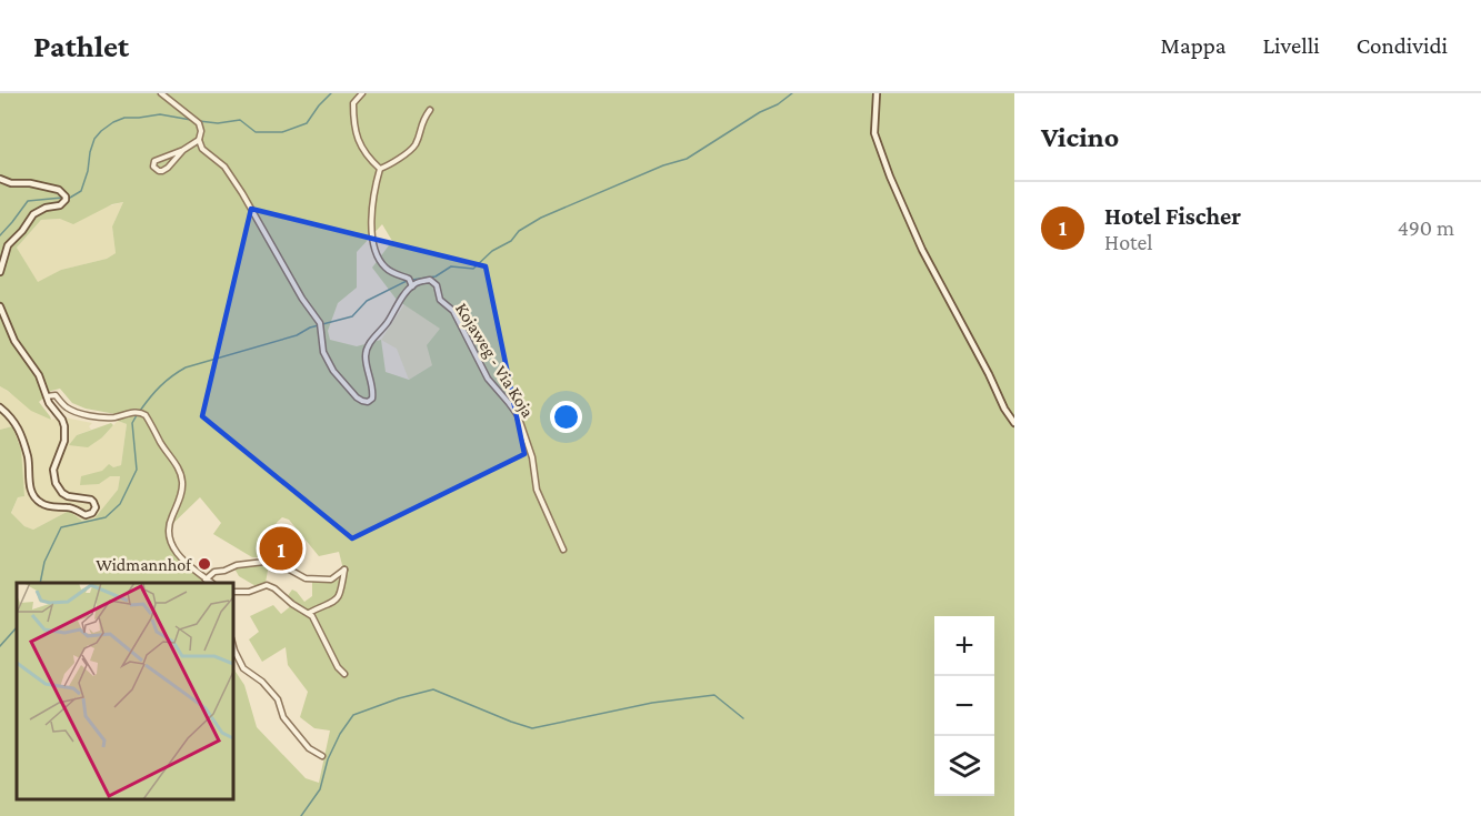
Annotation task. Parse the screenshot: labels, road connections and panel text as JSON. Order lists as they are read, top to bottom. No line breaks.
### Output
{"streets":{"street":["Kojaweg - Via Koja"]},"places":["Widmannhof"],"page":{"header":"Pathlet","nav":["Mappa","Livelli","Condividi"],"heading":"Vicino","list":[{"mark":"1","name":"Hotel Fischer","note":"Hotel","value":"490 m"}],"pins":"1","map_buttons":["+","−"]}}
